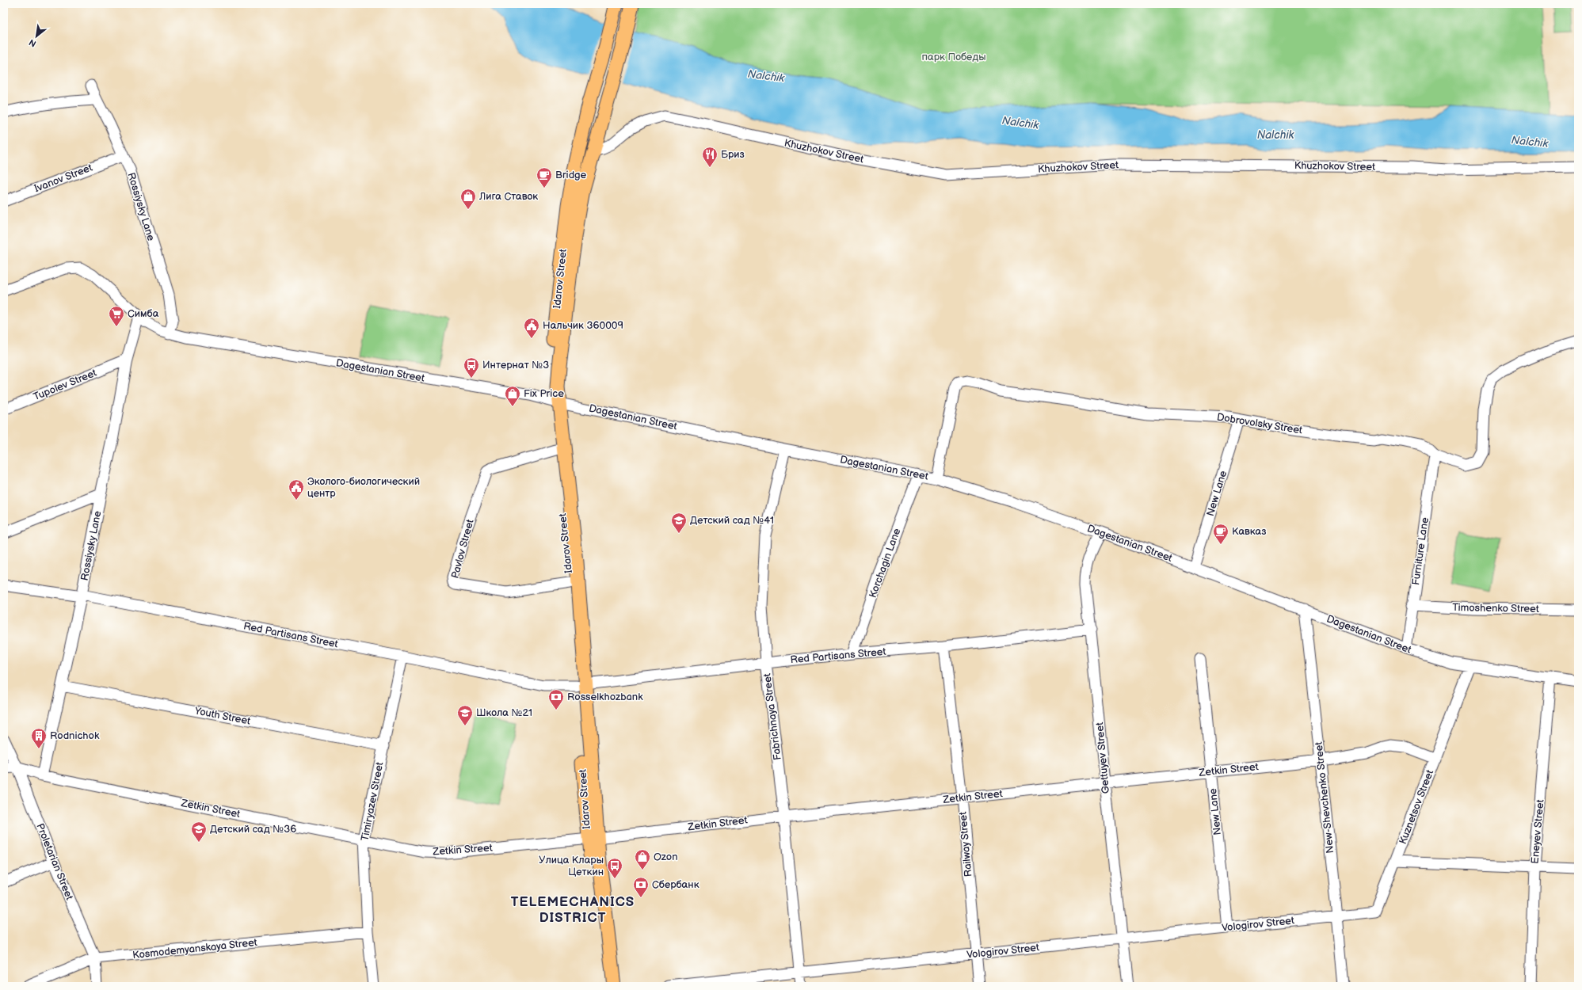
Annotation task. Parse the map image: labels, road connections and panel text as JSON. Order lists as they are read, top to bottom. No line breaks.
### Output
{"streets":{"main road":["Idarov Street"],"street":["Khuzhokov Street","Ivanov Street","Rossiysky Lane","Dagestanian Street","Tupolev Street","Dobrovolsky Street","New Lane","Pavlov Street","Furniture Lane","Korchagin Lane","Timoshenko Street","Red Partisans Street","Youth Street","Fabrichnaya Street","Gettuyev Street","Zetkin Street","New-Shevchenko Street","Timiryazev Street","Kuznetsov Street","Eneyev Street","Railway Street","Proletarian Street","Vologirov Street","Kosmodemyanskaya Street"]},"crossings":[["Khuzhokov Street","Idarov Street"],["Ivanov Street","Rossiysky Lane"],["Rossiysky Lane","Dagestanian Street"],["Rossiysky Lane","Tupolev Street"],["Rossiysky Lane","Red Partisans Street"],["Rossiysky Lane","Youth Street"],["Rossiysky Lane","Zetkin Street"],["Idarov Street","Dagestanian Street"],["Idarov Street","Pavlov Street"],["Idarov Street","Red Partisans Street"],["Idarov Street","Zetkin Street"],["Dagestanian Street","Dobrovolsky Street"],["Dagestanian Street","New Lane"],["Dagestanian Street","Furniture Lane"],["Dagestanian Street","Korchagin Lane"],["Dagestanian Street","Fabrichnaya Street"],["Dagestanian Street","Gettuyev Street"],["Dagestanian Street","New-Shevchenko Street"],["Dagestanian Street","Kuznetsov Street"],["Dagestanian Street","Eneyev Street"],["Dobrovolsky Street","New Lane"],["Dobrovolsky Street","Furniture Lane"],["New Lane","Zetkin Street"],["New Lane","Vologirov Street"],["Furniture Lane","Timoshenko Street"],["Korchagin Lane","Red Partisans Street"],["Red Partisans Street","Fabrichnaya Street"],["Red Partisans Street","Gettuyev Street"],["Red Partisans Street","Timiryazev Street"],["Red Partisans Street","Railway Street"],["Youth Street","Timiryazev Street"],["Fabrichnaya Street","Zetkin Street"],["Fabrichnaya Street","Vologirov Street"],["Gettuyev Street","Zetkin Street"],["Gettuyev Street","Vologirov Street"],["Zetkin Street","New-Shevchenko Street"],["Zetkin Street","Timiryazev Street"],["Zetkin Street","Kuznetsov Street"],["Zetkin Street","Railway Street"],["Zetkin Street","Proletarian Street"],["New-Shevchenko Street","Kuznetsov Street"],["New-Shevchenko Street","Vologirov Street"],["Timiryazev Street","Kosmodemyanskaya Street"],["Kuznetsov Street","Vologirov Street"],["Railway Street","Vologirov Street"],["Proletarian Street","Kosmodemyanskaya Street"]],"districts":["TELEMECHANICS DISTRICT"],"water":["Nalchik"],"parks":["парк Победы"],"places":{"restaurant":["Бриз"],"cafe":["Bridge","Кавказ"],"shop":["Лига Ставок","Fix Price","Ozon"],"supermarket":["Симба"],"public building":["Нальчик 360009","Эколого-биологический центр"],"bus stop":["Интернат №3","Улица Клары Цеткин"],"school or university":["Детский сад №41","Школа №21","Детский сад №36"],"bank":["Rosselkhozbank","Сбербанк"],"building":["Rodnichok"]},"north":"bottom left"}
